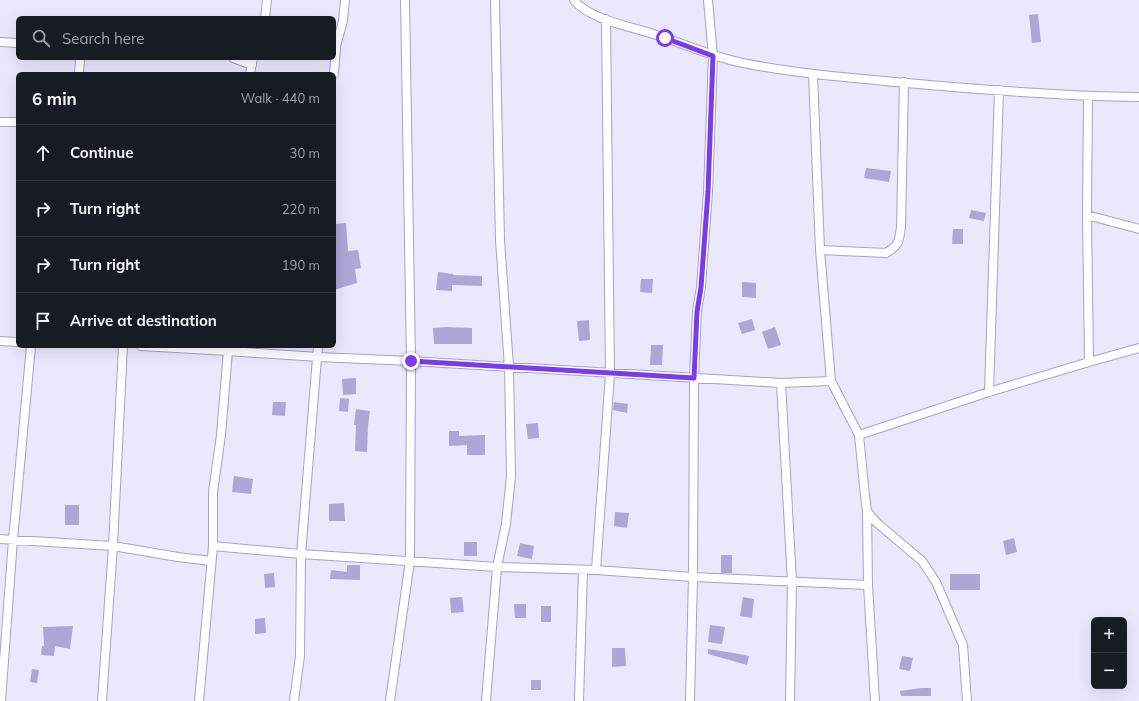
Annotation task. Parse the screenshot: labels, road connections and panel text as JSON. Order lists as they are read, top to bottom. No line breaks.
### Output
{"page":{"search":"Search here","heading":["6 min","Walk · 440 m"],"list":[["Continue","30 m"],["Turn right","220 m"],["Turn right","190 m"],"Arrive at destination"],"map_buttons":["+","−"]}}
